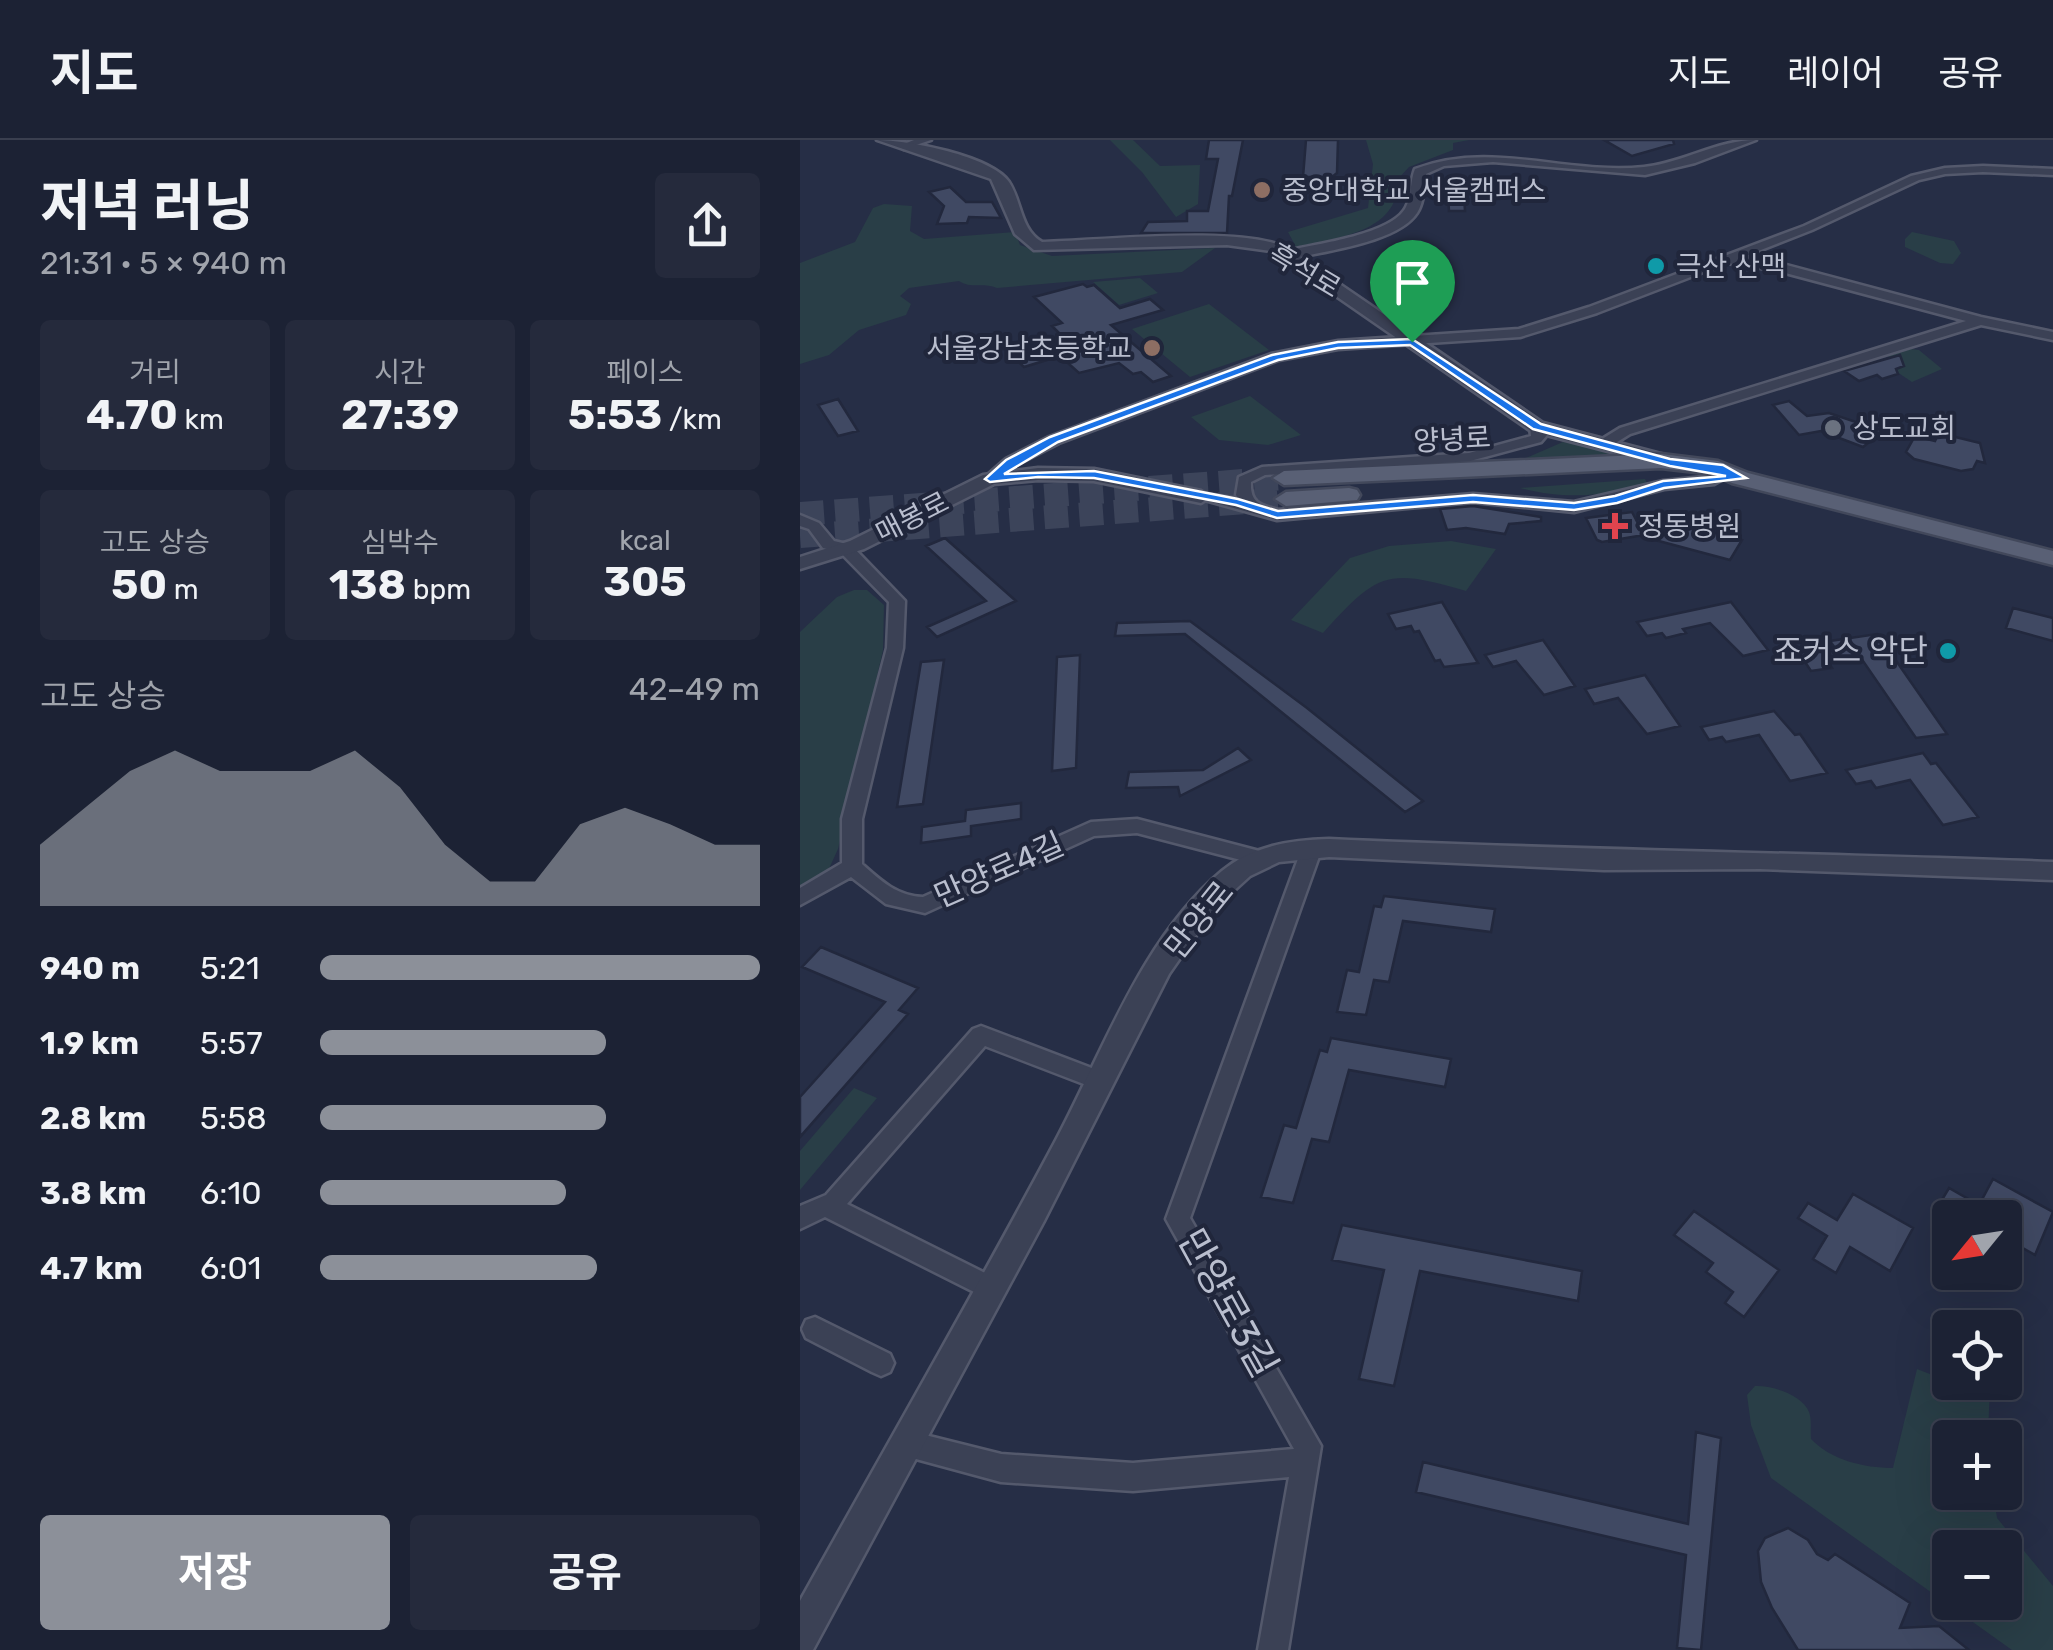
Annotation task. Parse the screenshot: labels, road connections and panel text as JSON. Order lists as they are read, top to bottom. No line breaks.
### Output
{"streets":{"main road":["양녕로"],"street":["흑석로","매봉로","만양로4길","만양로","만양로3길"]},"crossings":[["흑석로","양녕로"],["만양로4길","만양로"],["만양로","만양로3길"]],"places":{"other":["중앙대학교 서울캠퍼스","극산 산맥","서울강남초등학교","상도교회","죠커스 악단"],"health":["정동병원"]},"north":"bottom left","page":{"header":"지도","nav":["지도","레이어","공유"],"heading":["저녁 러닝","21:31 · 5 × 940 m"],"stats":[["거리","4.70 km"],["시간","27:39"],["페이스","5:53 /km"],["고도 상승","50 m"],["심박수","138 bpm"],["kcal","305"]],"chart":["고도 상승","42–49 m"],"list":[{"name":"940 m","note":"5:21"},{"name":"1.9 km","note":"5:57"},{"name":"2.8 km","note":"5:58"},{"name":"3.8 km","note":"6:10"},{"name":"4.7 km","note":"6:01"}],"map_buttons":["+","−"],"buttons":["저장","공유"]}}
